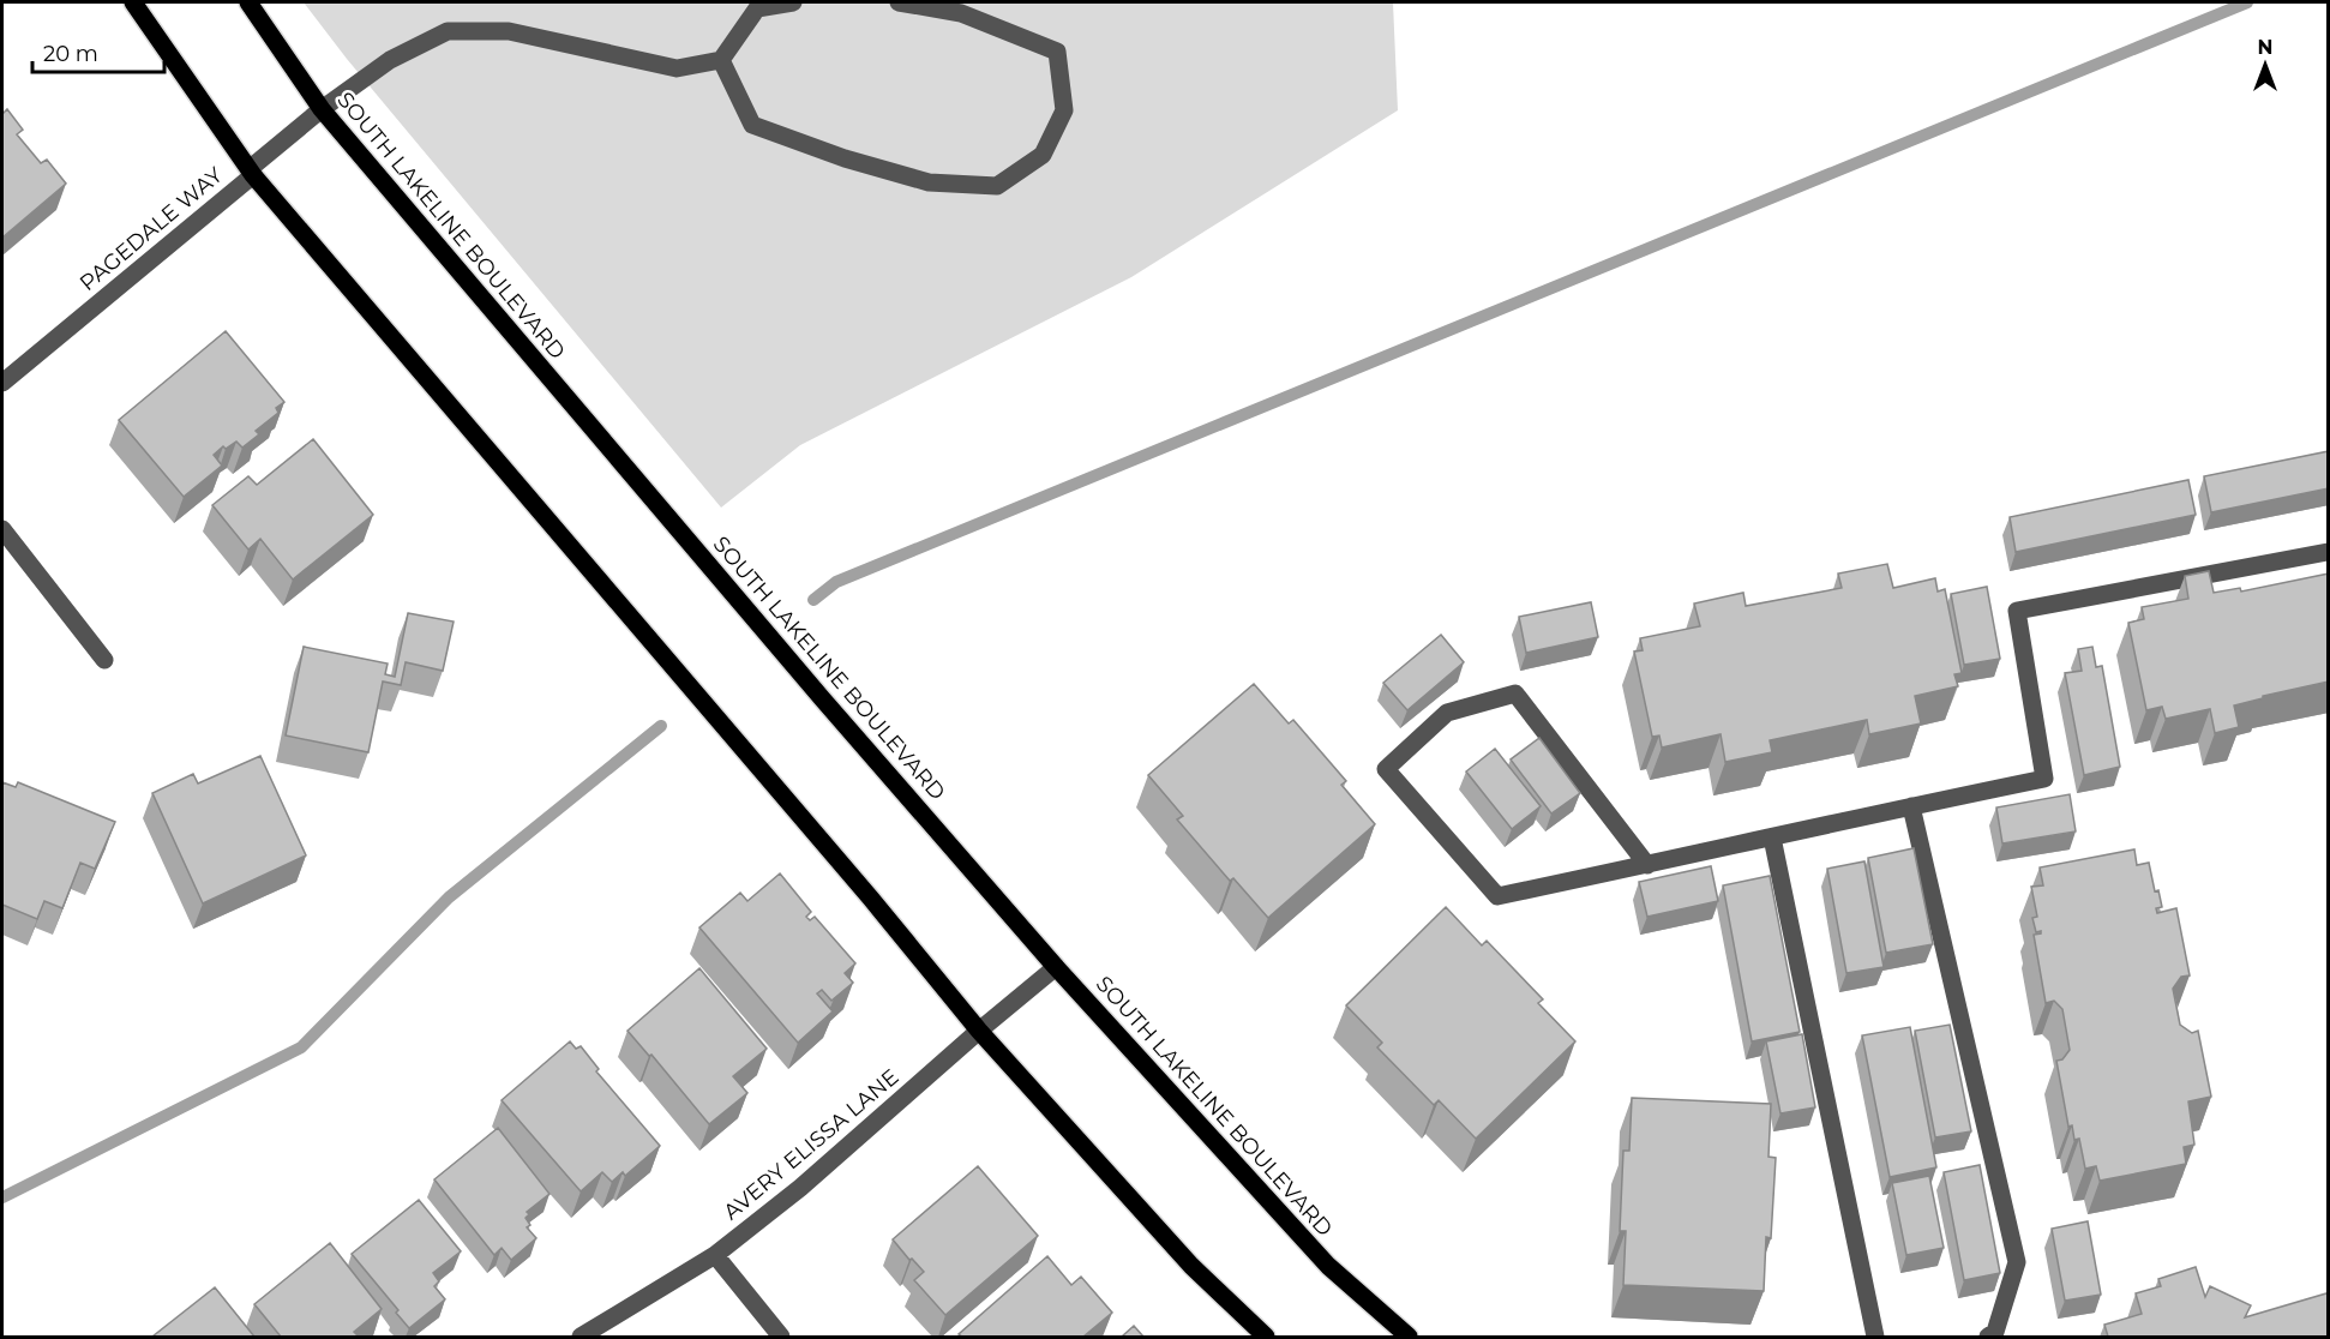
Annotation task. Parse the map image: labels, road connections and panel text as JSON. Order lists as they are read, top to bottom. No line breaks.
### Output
{"streets":{"main road":["SOUTH LAKELINE BOULEVARD"],"street":["PAGEDALE WAY","AVERY ELISSA LANE"]},"crossings":[["SOUTH LAKELINE BOULEVARD","PAGEDALE WAY"],["SOUTH LAKELINE BOULEVARD","AVERY ELISSA LANE"]],"scale_bar":"20 m","north":"top"}
